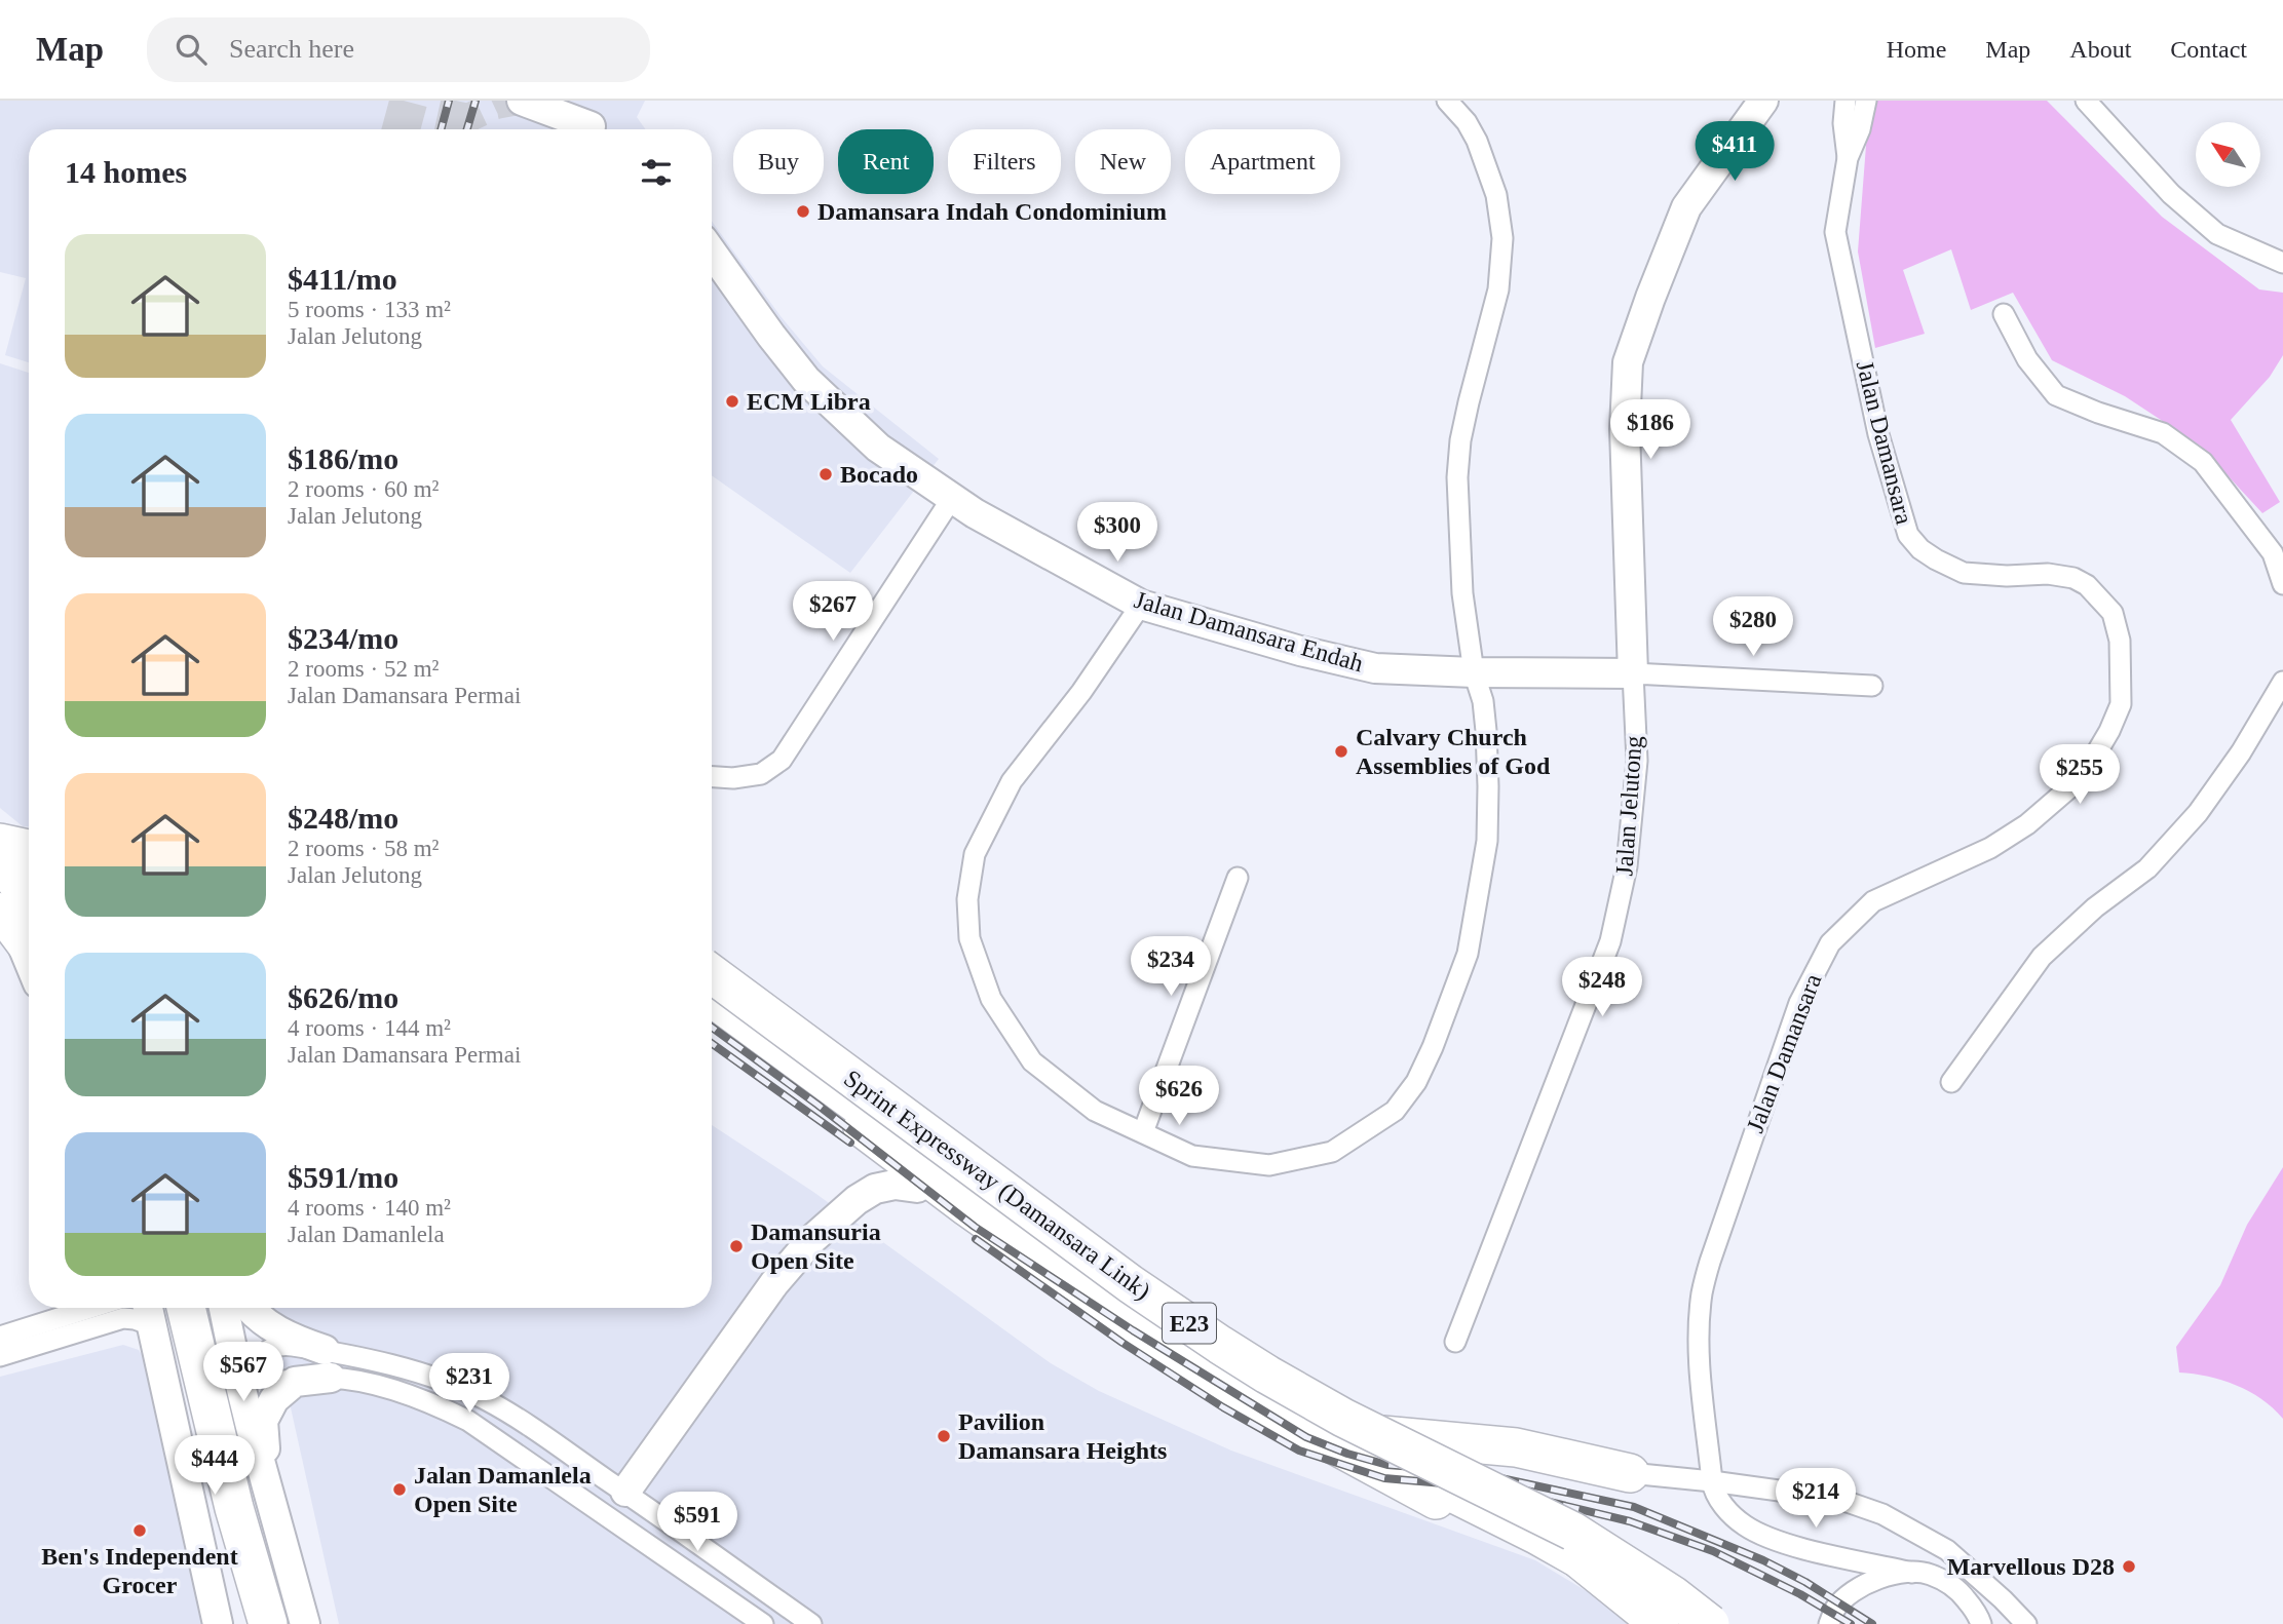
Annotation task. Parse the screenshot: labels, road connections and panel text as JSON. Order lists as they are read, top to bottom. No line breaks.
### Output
{"streets":{"highway":["Sprint Expressway (Damansara Link)","E23"],"street":["Jalan Damansara","Jalan Damansara Endah","Jalan Jelutong"]},"crossings":[["Jalan Damansara Endah","Jalan Jelutong"]],"places":["Damansara Indah Condominium","ECM Libra","Bocado","Calvary Church Assemblies of God","Damansuria Open Site","Pavilion Damansara Heights","Jalan Damanlela Open Site","Ben's Independent Grocer","Marvellous D28"],"north":"top left","page":{"header":"Map","search":"Search here","nav":["Home","Map","About","Contact"],"price":["$411","$186","$300","$267","$280","$255","$234","$248","$626","$567","$231","$444","$214","$591"],"chip":["Buy","Rent","Filters","New","Apartment"],"heading":"14 homes","list":[{"name":"$411/mo","note":"5 rooms · 133 m² · Jalan Jelutong"},{"name":"$186/mo","note":"2 rooms · 60 m² · Jalan Jelutong"},{"name":"$234/mo","note":"2 rooms · 52 m² · Jalan Damansara Permai"},{"name":"$248/mo","note":"2 rooms · 58 m² · Jalan Jelutong"},{"name":"$626/mo","note":"4 rooms · 144 m² · Jalan Damansara Permai"},{"name":"$591/mo","note":"4 rooms · 140 m² · Jalan Damanlela"}]}}
